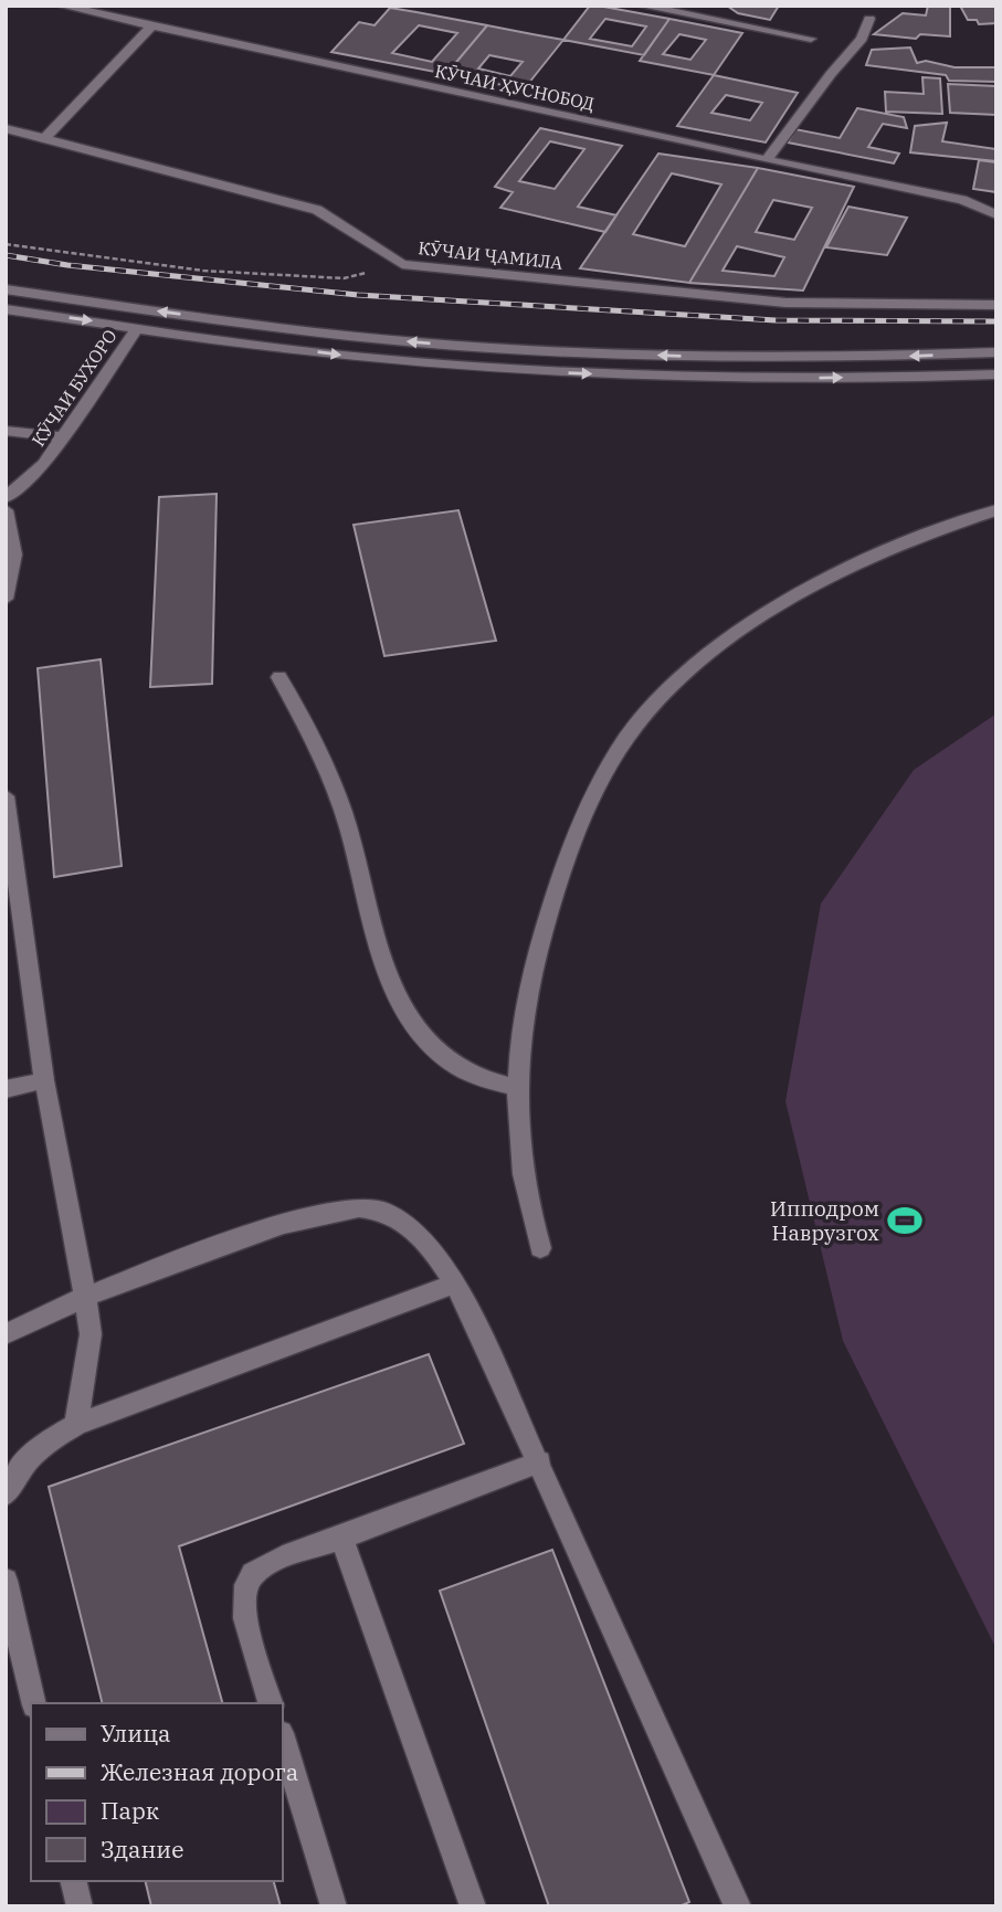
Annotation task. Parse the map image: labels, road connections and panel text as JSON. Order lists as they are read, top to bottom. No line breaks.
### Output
{"streets":{"street":["КӮЧАИ ҲУСНОБОД","КӮЧАИ ҶАМИЛА","КӮЧАИ БУХОРО"]},"places":{"sports":["Ипподром Наврузгох"]},"legend":["Улица","Железная дорога","Парк","Здание"]}
